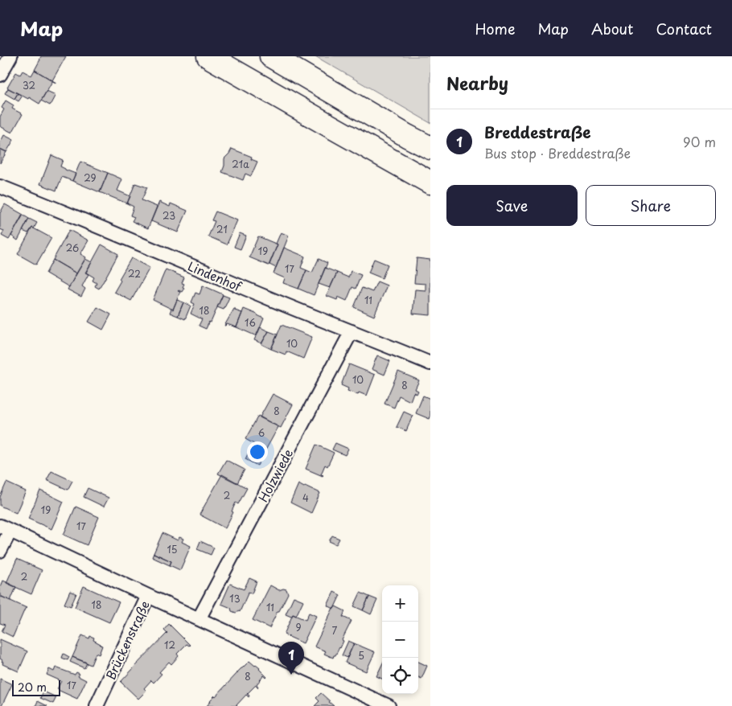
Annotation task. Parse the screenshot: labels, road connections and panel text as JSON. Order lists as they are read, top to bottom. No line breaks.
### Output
{"streets":{"street":["Lindenhof","Holzwiede","Brückenstraße"]},"crossings":[["Lindenhof","Holzwiede"]],"house_numbers":["32","21a","29","23","21","26","19","17","22","11","18","16","10","10","8","8","6","2","4","19","17","15","2","13","18","11","9","7","12","5","8","17"],"scale_bar":"20 m","page":{"header":"Map","nav":["Home","Map","About","Contact"],"heading":"Nearby","list":[{"mark":"1","name":"Breddestraße","note":"Bus stop · Breddestraße","value":"90 m"}],"buttons":["Save","Share"],"map_buttons":["+","−"],"pins":"1","scale":"20 m"}}
